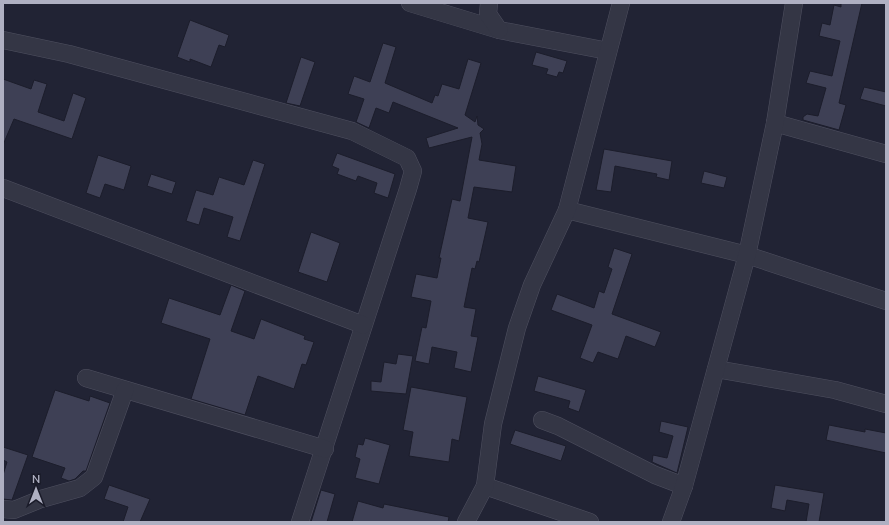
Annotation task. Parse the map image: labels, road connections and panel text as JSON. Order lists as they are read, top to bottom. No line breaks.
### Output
{"north":"top"}
